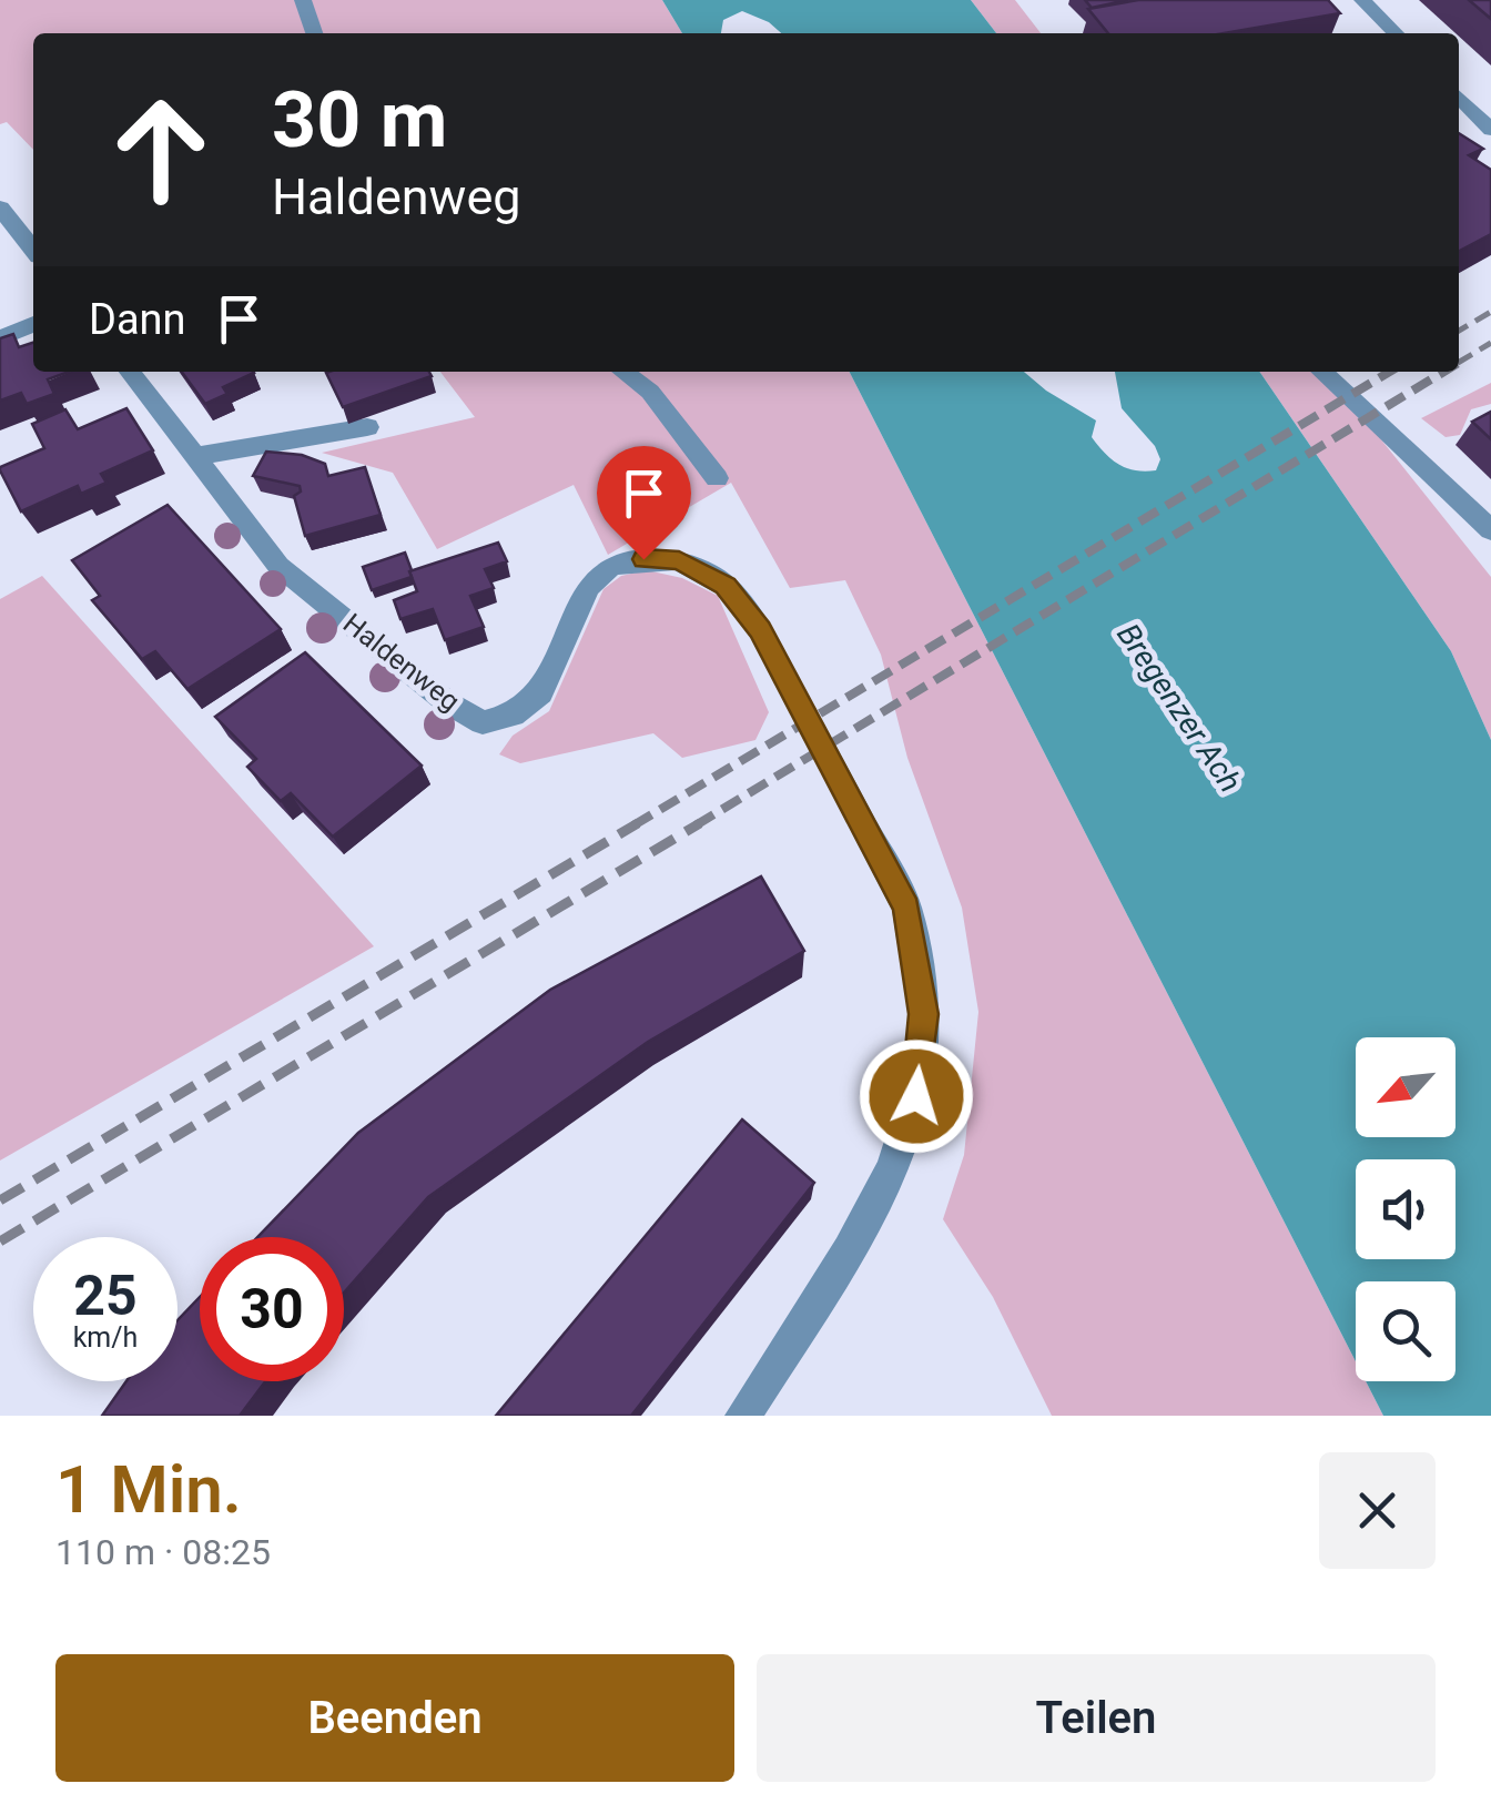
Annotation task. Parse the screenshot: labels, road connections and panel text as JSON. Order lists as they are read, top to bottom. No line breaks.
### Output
{"streets":{"street":["Haldenweg"]},"water":["Bregenzer Ach"],"north":"bottom left","page":{"turn":["30 m","Haldenweg"],"then":"Dann","speed":"25 km/h","limit":"30","heading":["1 Min.","110 m · 08:25"],"buttons":["Beenden","Teilen"]}}
